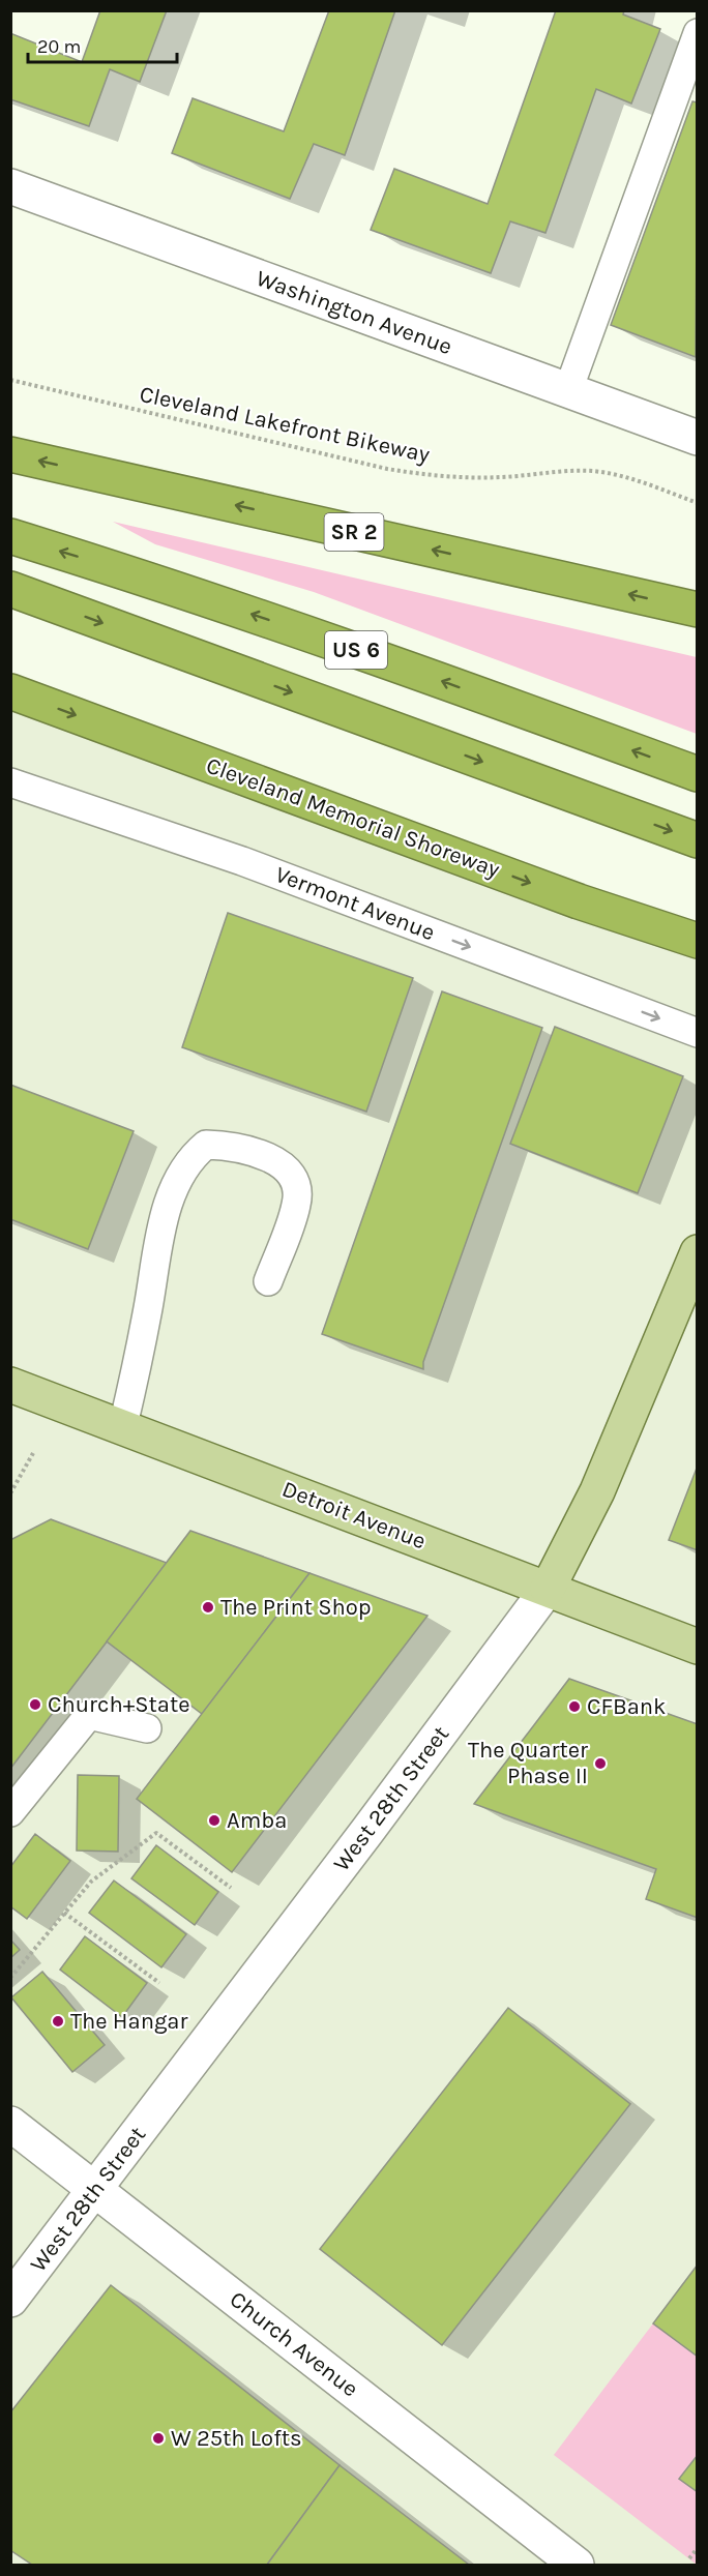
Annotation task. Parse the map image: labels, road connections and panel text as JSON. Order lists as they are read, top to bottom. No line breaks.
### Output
{"streets":{"highway":["SR 2","US 6","Cleveland Memorial Shoreway"],"main road":["Detroit Avenue","West 28th Street"],"street":["Washington Avenue","Church Avenue"],"lane":["Vermont Avenue"],"path":["Cleveland Lakefront Bikeway"]},"crossings":[["Detroit Avenue","West 28th Street"],["West 28th Street","Church Avenue"]],"one_way":["Vermont Avenue"],"places":["The Print Shop","Church+State","CFBank","The Quarter Phase II","Amba","The Hangar","W 25th Lofts"],"scale_bar":"20 m"}
